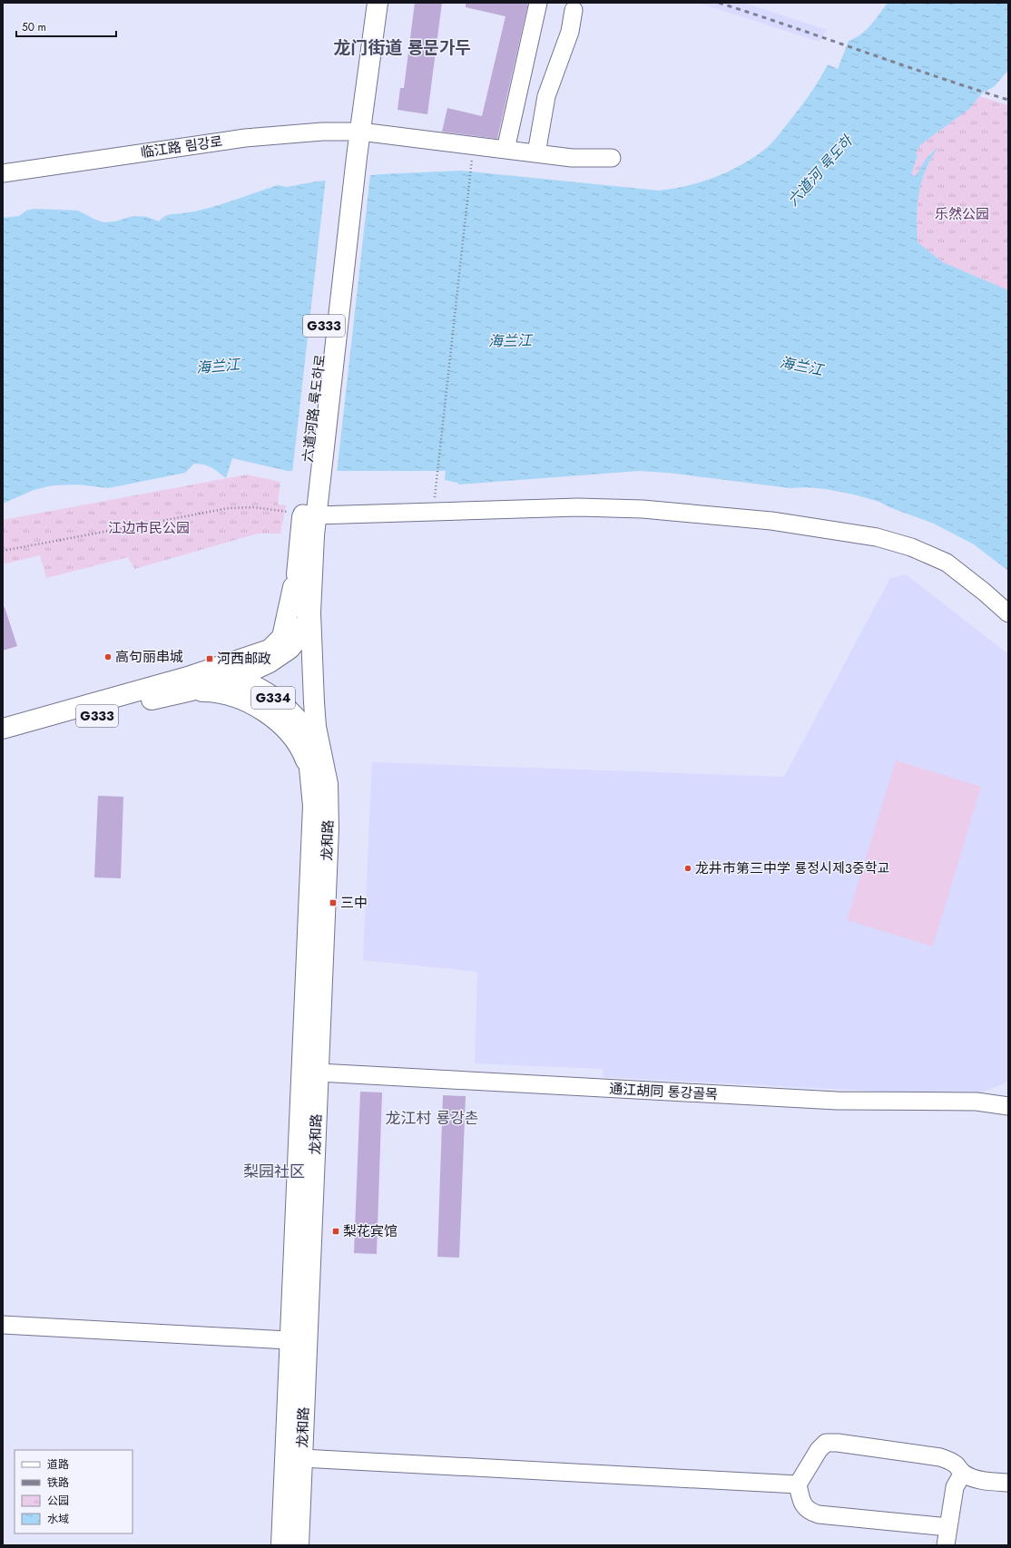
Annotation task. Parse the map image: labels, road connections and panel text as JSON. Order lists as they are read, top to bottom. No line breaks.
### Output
{"streets":{"highway":["G333","六道河路 륙도하로","G334","龙和路"],"street":["临江路 림강로","通江胡同 통강골목"]},"crossings":[["临江路 림강로","六道河路 륙도하로"],["G333","G334"],["六道河路 륙도하로","G334"],["六道河路 륙도하로","龙和路"],["G334","龙和路"],["龙和路","通江胡同 통강골목"]],"districts":["龙门街道 룡문가두","龙江村 룡강촌","梨园社区"],"water":["六道河 륙도하","海兰江"],"parks":["乐然公园","江边市民公园"],"places":{"other":["高句丽串城","龙井市第三中学 룡정시제3중학교"],"transit":["河西邮政","三中","梨花宾馆"]},"legend":["道路","铁路","公园","水域"],"scale_bar":"50 m"}
